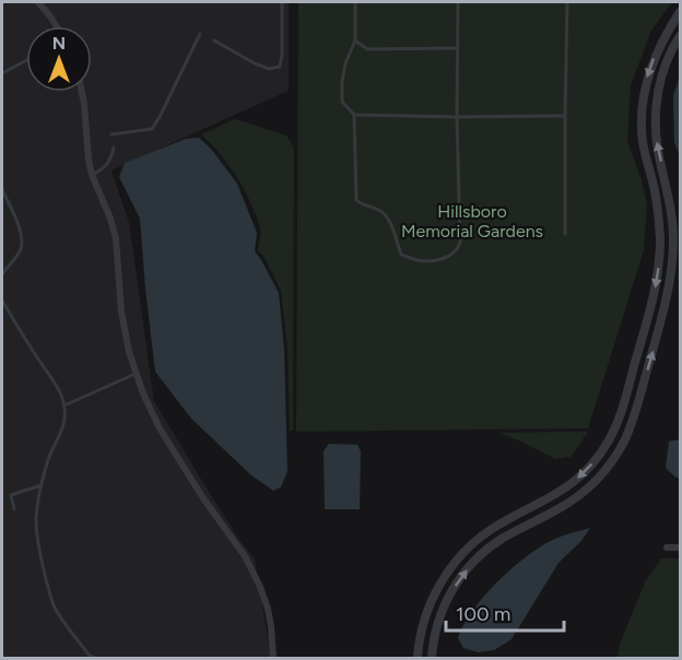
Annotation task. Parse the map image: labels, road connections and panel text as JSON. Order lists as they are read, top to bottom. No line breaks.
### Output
{"parks":["Hillsboro Memorial Gardens"],"scale_bar":"100 m","north":"top"}
